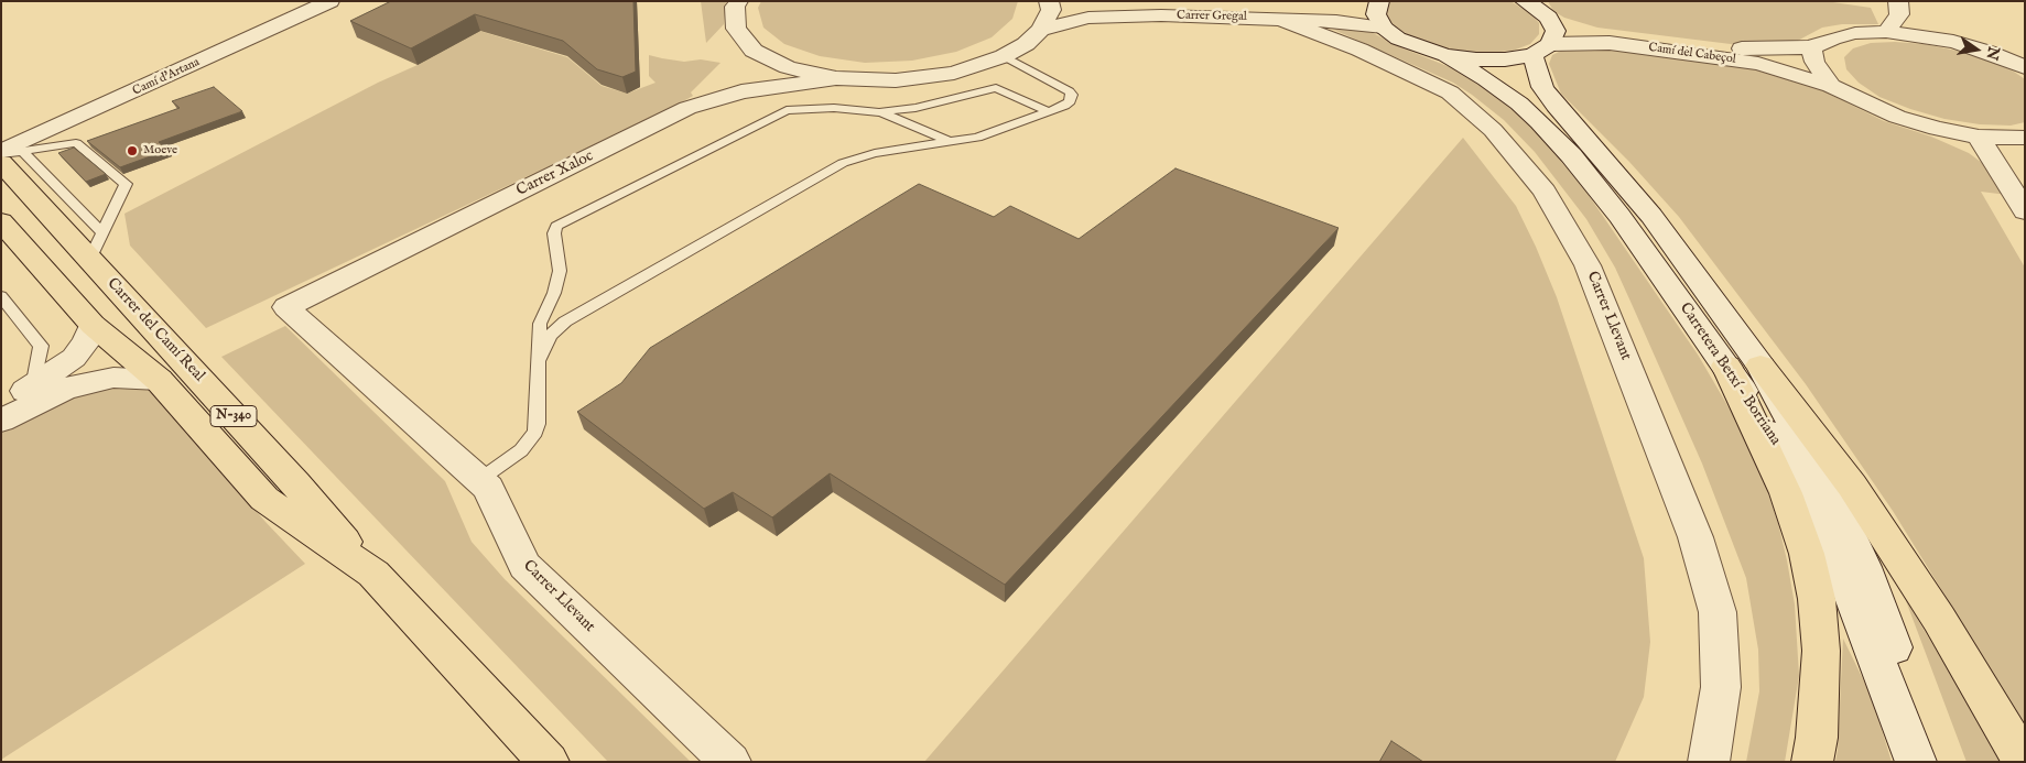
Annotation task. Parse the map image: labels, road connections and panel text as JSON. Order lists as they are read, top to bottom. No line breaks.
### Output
{"streets":{"highway":["Carrer del Camí Real","N-340"],"street":["Carrer Gregal","Camí del Cabeçol","Camí d'Artana","Carrer Xaloc","Carrer Llevant","Carretera Betxí - Borriana"]},"crossings":[["Carrer Gregal","Carrer Llevant"],["Camí del Cabeçol","Carretera Betxí - Borriana"],["Camí d'Artana","Carrer del Camí Real"],["Carrer Xaloc","Carrer Llevant"],["Carrer del Camí Real","N-340"]],"places":["Moeve"],"north":"right"}
